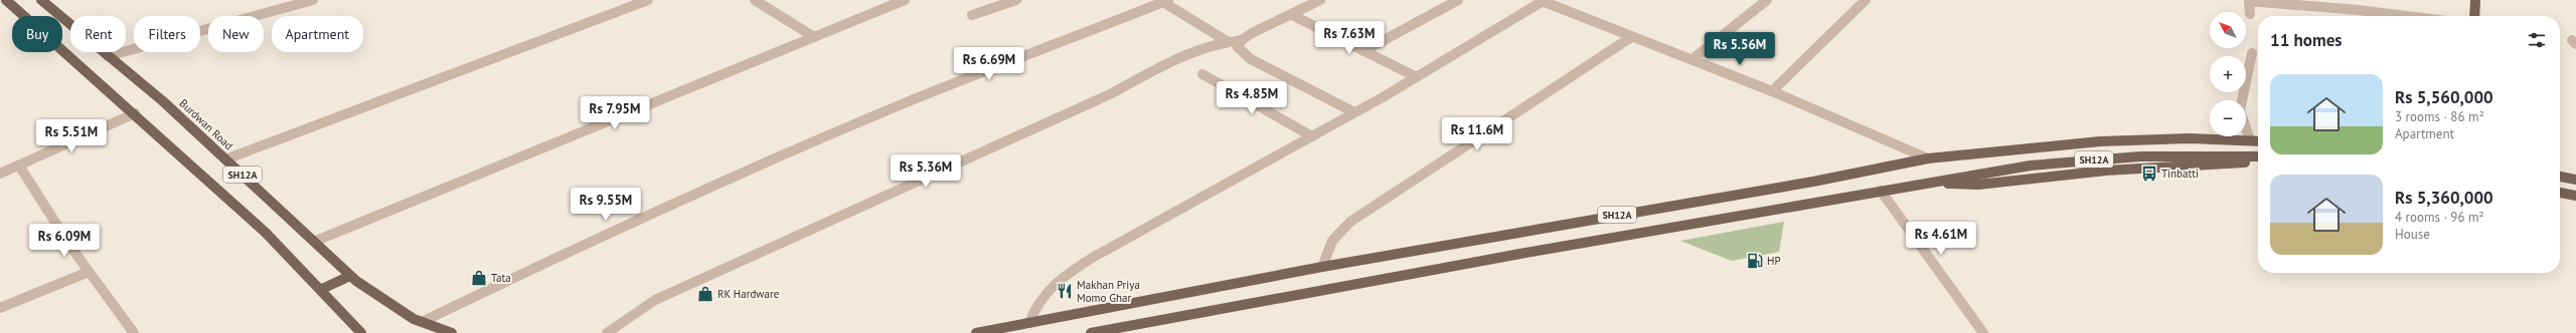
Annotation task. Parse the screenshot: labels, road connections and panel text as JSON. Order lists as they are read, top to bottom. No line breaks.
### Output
{"streets":{"main road":["Burdwan Road","SH12A"]},"places":{"bus stop":["Tinbatti"],"fuel station":["HP"],"shop":["Tata","RK Hardware"],"restaurant":["Makhan Priya Momo Ghar"]},"north":"top left","page":{"map_buttons":["+","−"],"chip":["Buy","Rent","Filters","New","Apartment"],"heading":"11 homes","price":["Rs 7.63M","Rs 5.56M","Rs 6.69M","Rs 4.85M","Rs 7.95M","Rs 11.6M","Rs 5.51M","Rs 5.36M","Rs 9.55M","Rs 4.61M","Rs 6.09M"],"list":[{"name":"Rs 5,560,000","note":"3 rooms · 86 m² · Apartment"},{"name":"Rs 5,360,000","note":"4 rooms · 96 m² · House"}]}}
